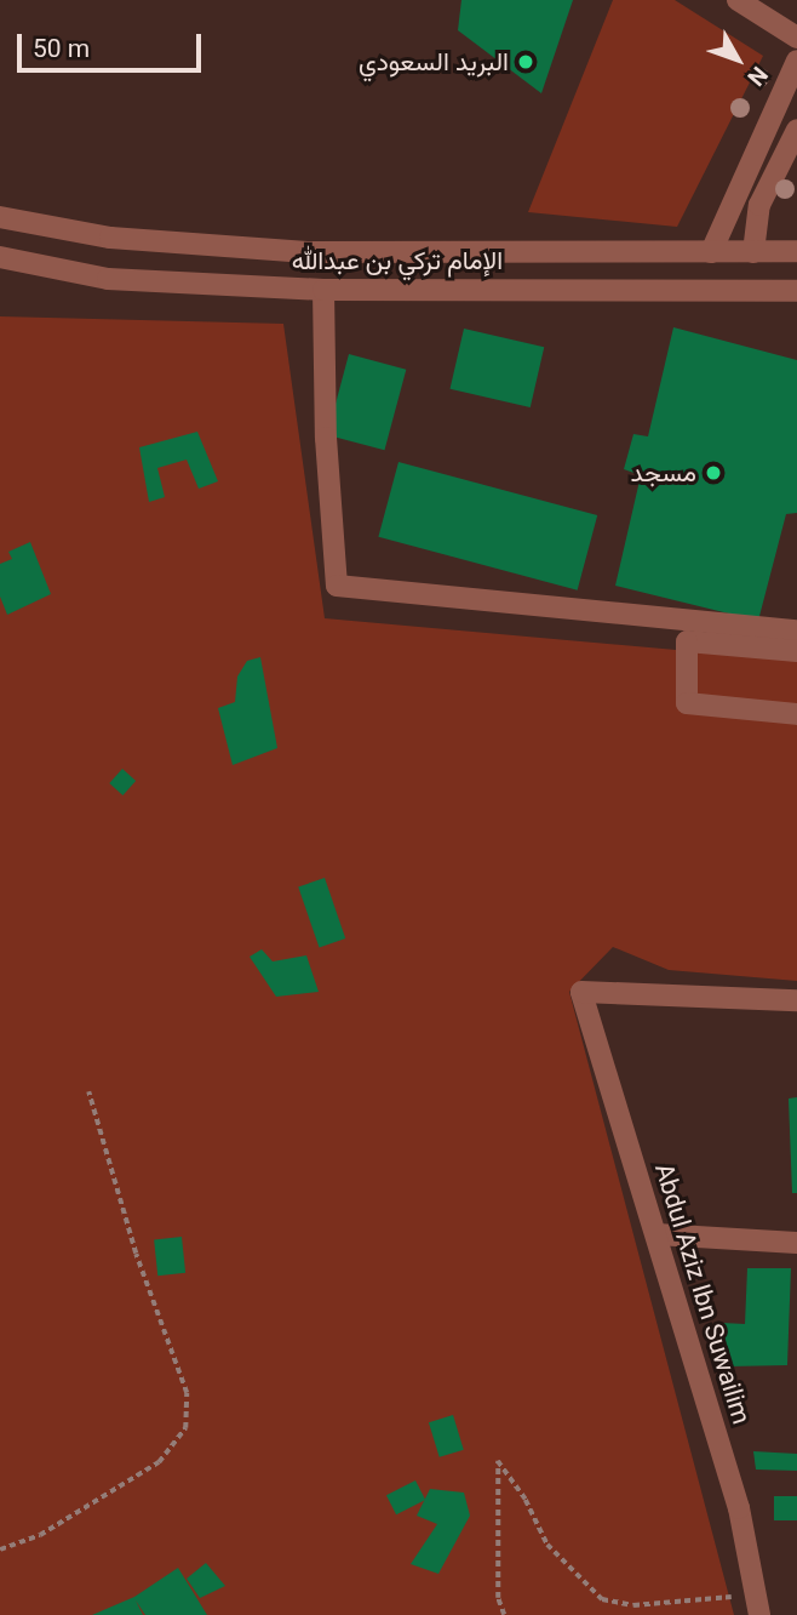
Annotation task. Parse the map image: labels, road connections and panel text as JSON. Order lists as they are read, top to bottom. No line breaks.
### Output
{"streets":{"street":["الإمام تركي بن عبدالله","Abdul Aziz Ibn Suwailim"]},"places":["البريد السعودي","مسجد"],"scale_bar":"50 m","north":"bottom right"}
